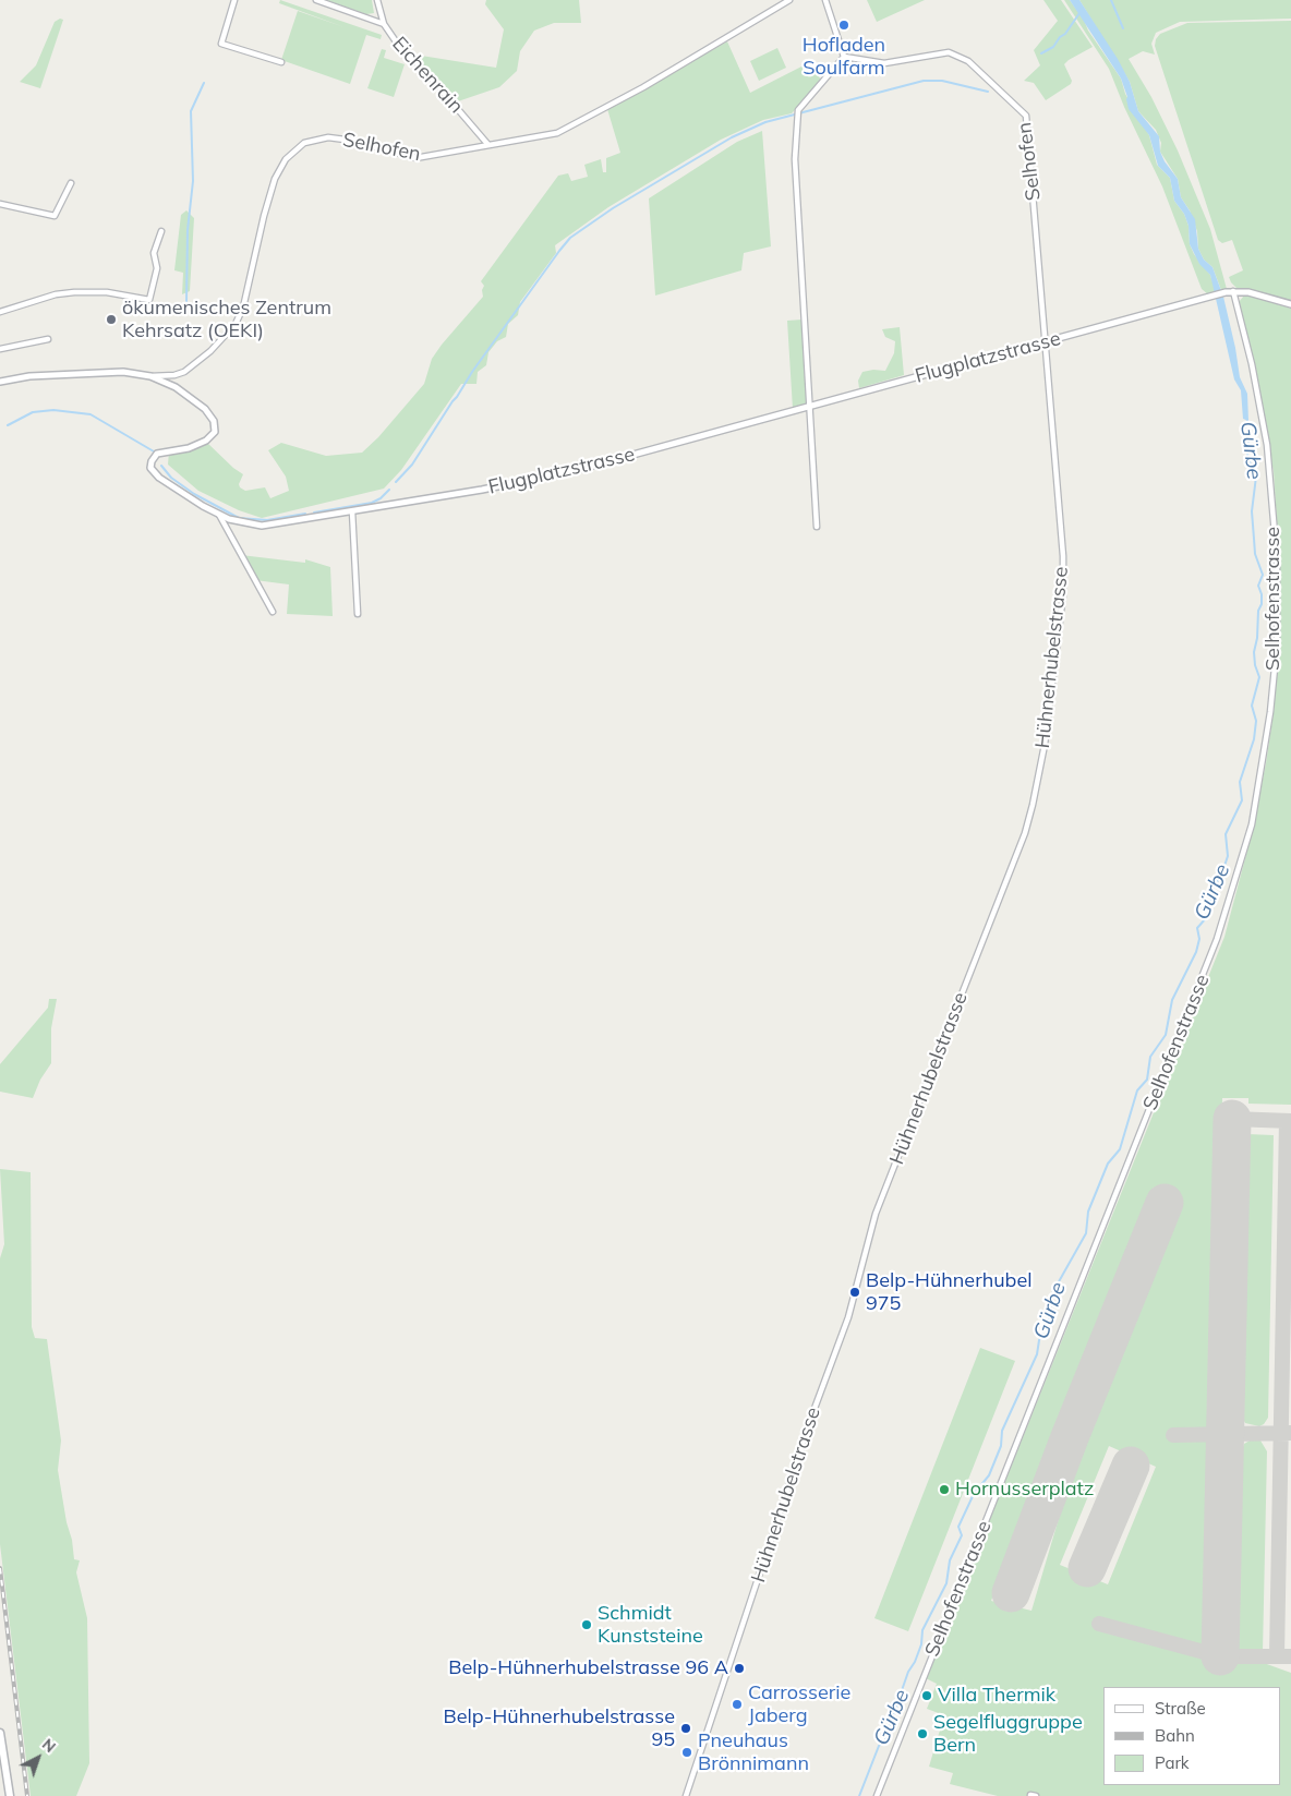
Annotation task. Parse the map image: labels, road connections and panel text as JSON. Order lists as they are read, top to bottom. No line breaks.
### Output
{"streets":{"street":["Eichenrain","Selhofen","Flugplatzstrasse","Selhofenstrasse","Hühnerhubelstrasse"]},"crossings":[["Eichenrain","Selhofen"],["Selhofen","Flugplatzstrasse"],["Selhofen","Hühnerhubelstrasse"],["Flugplatzstrasse","Selhofenstrasse"],["Flugplatzstrasse","Hühnerhubelstrasse"]],"water":["Gürbe"],"places":["Hofladen Soulfarm","ökumenisches Zentrum Kehrsatz (OEKI)","Belp-Hühnerhubel 975","Hornusserplatz","Schmidt Kunststeine","Belp-Hühnerhubelstrasse 96 A","Villa Thermik","Carrosserie Jaberg","Belp-Hühnerhubelstrasse 95","Segelfluggruppe Bern","Pneuhaus Brönnimann"],"legend":["Straße","Bahn","Park"],"north":"top right"}
